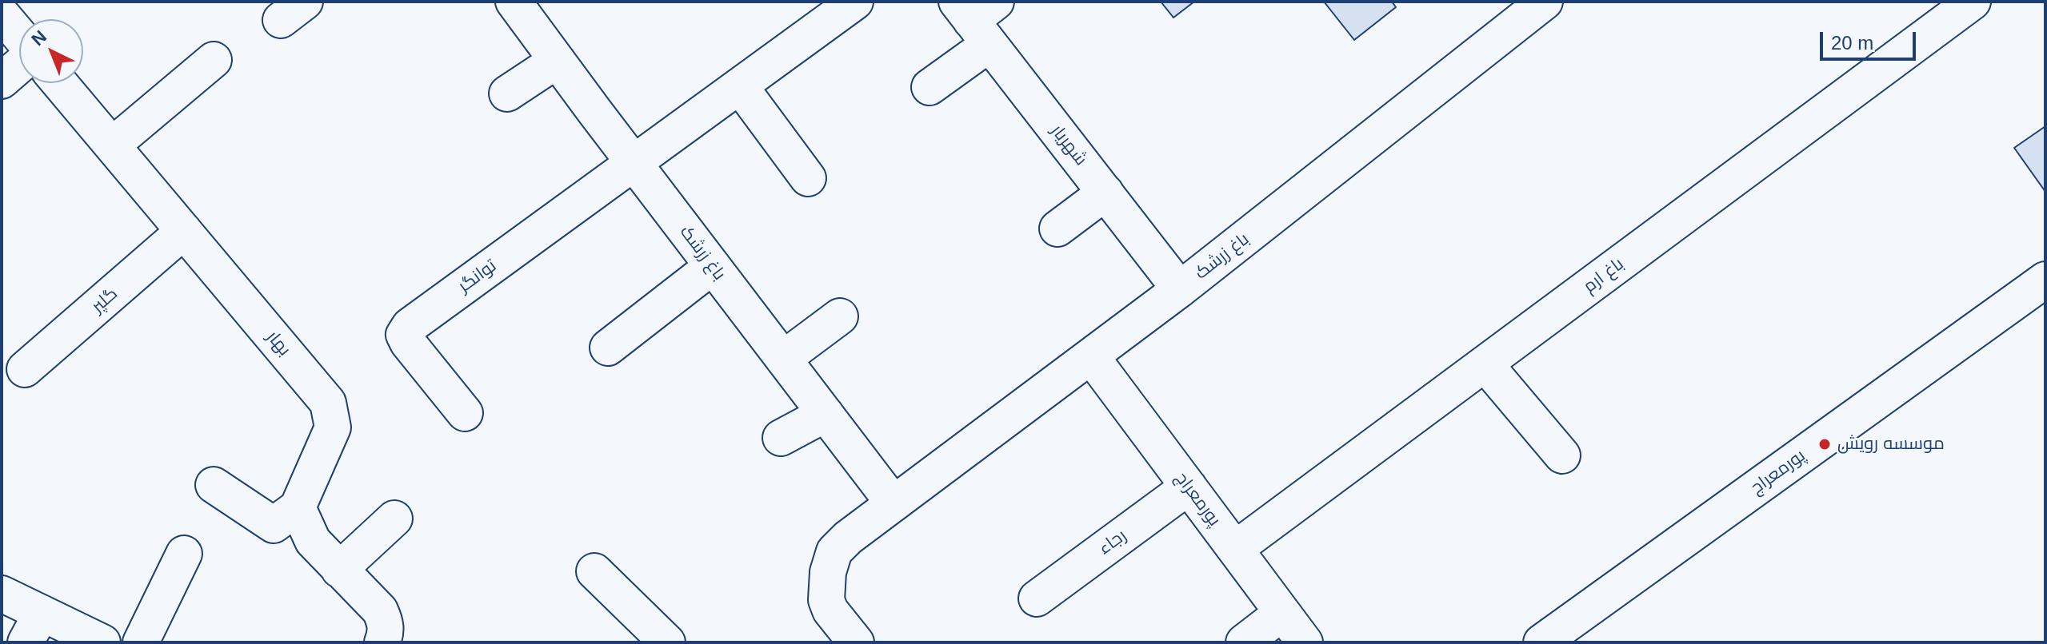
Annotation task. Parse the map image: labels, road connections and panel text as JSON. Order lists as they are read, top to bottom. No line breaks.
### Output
{"streets":{"street":["شهریار","باغ زرشک","باغ ارم","توانگر","گلپر","بهار","پورمعراج","رجاء"]},"crossings":[["شهریار","باغ زرشک"],["باغ زرشک","توانگر"],["باغ زرشک","پورمعراج"],["باغ ارم","پورمعراج"],["گلپر","بهار"],["پورمعراج","رجاء"]],"places":["موسسه رویش"],"scale_bar":"20 m","north":"top left"}
